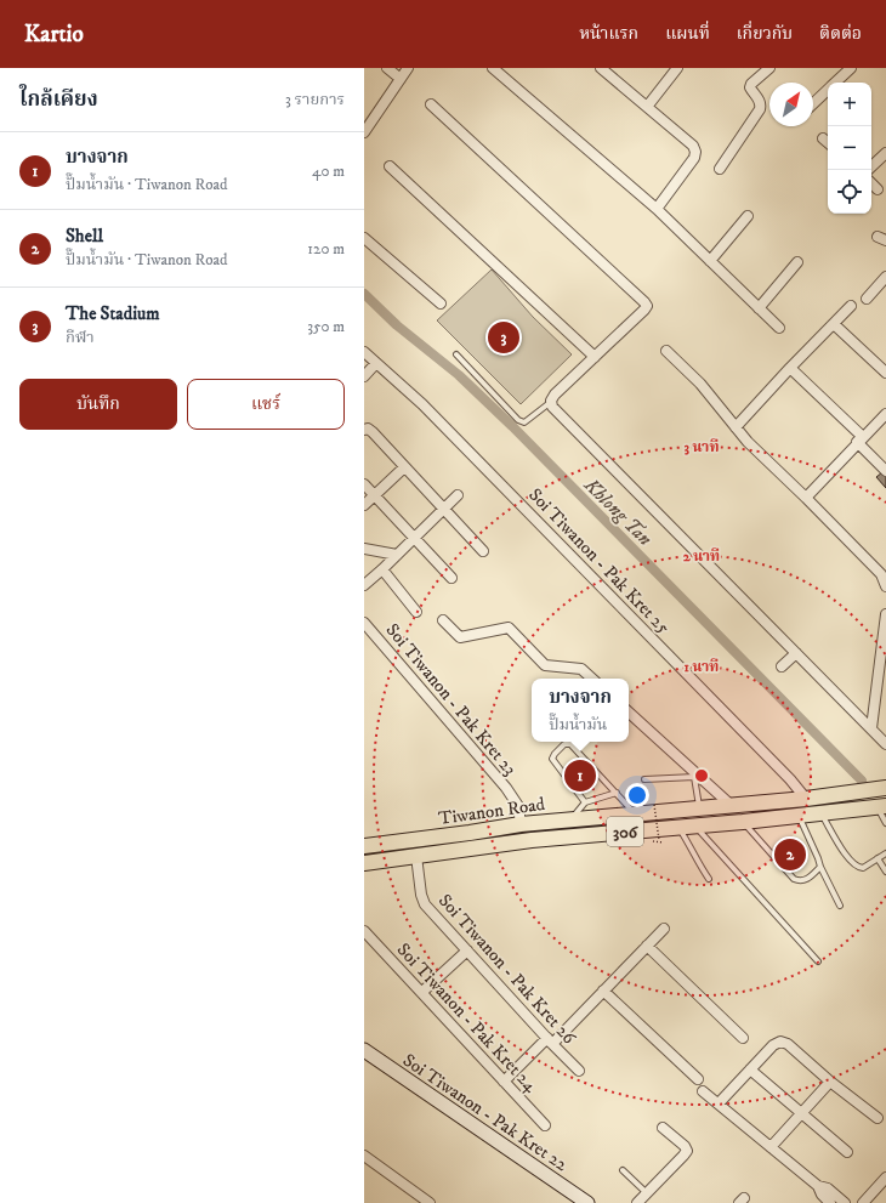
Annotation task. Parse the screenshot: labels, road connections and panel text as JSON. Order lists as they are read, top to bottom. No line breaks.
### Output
{"streets":{"main road":["Tiwanon Road","306"],"street":["Soi Tiwanon - Pak Kret 25","Soi Tiwanon - Pak Kret 23","Soi Tiwanon - Pak Kret 26","Soi Tiwanon - Pak Kret 24","Soi Tiwanon - Pak Kret 22"]},"crossings":[["Soi Tiwanon - Pak Kret 25","Tiwanon Road"],["Soi Tiwanon - Pak Kret 23","Tiwanon Road"],["Tiwanon Road","Soi Tiwanon - Pak Kret 26"]],"water":["Khlong Tan"],"north":"top right","page":{"header":"Kartio","nav":["หน้าแรก","แผนที่","เกี่ยวกับ","ติดต่อ"],"heading":["ใกล้เคียง","3 รายการ"],"map_buttons":["+","−"],"list":[{"mark":"1","name":"บางจาก","note":"ปั๊มน้ำมัน · Tiwanon Road","value":"40 m"},{"mark":"2","name":"Shell","note":"ปั๊มน้ำมัน · Tiwanon Road","value":"120 m"},{"mark":"3","name":"The Stadium","note":"กีฬา","value":"350 m"}],"pins":["3","1","2"],"buttons":["บันทึก","แชร์"],"popup":["บางจาก","ปั๊มน้ำมัน"]},"rings":["3 นาที","2 นาที","1 นาที"]}
